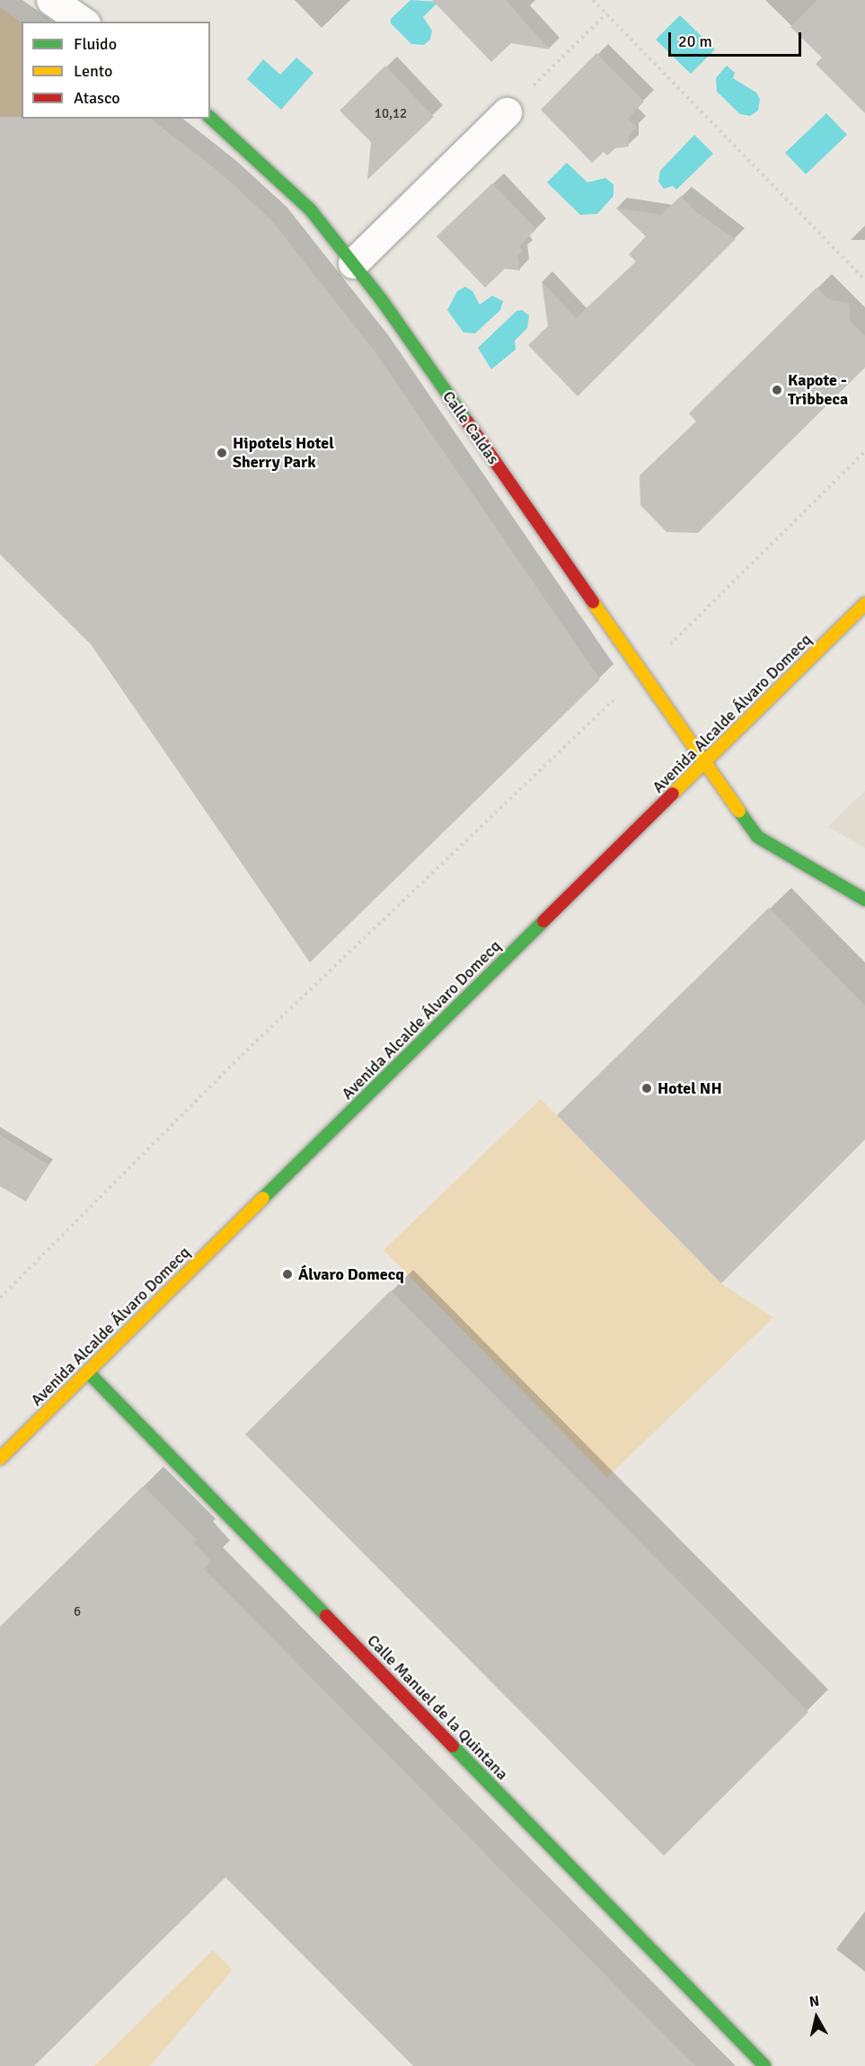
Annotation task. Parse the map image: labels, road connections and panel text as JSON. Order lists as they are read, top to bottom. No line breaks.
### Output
{"streets":{"street":["Calle Caldas","Avenida Alcalde Álvaro Domecq","Calle Manuel de la Quintana"]},"crossings":[["Calle Caldas","Avenida Alcalde Álvaro Domecq"],["Avenida Alcalde Álvaro Domecq","Calle Manuel de la Quintana"]],"places":["Kapote - Tribbeca","Hipotels Hotel Sherry Park","Hotel NH","Álvaro Domecq"],"house_numbers":["10,12","6"],"legend":["Fluido","Lento","Atasco"],"scale_bar":"20 m","north":"top"}
